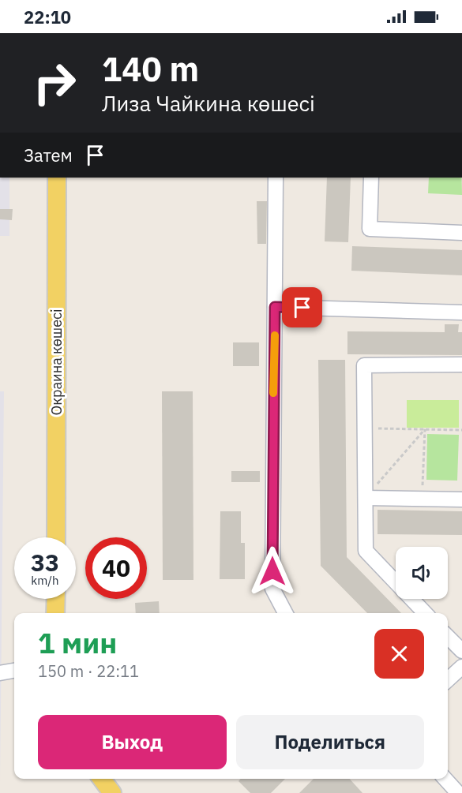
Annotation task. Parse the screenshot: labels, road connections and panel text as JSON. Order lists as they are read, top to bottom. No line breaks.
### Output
{"streets":{"main road":["Окраина көшесі"]},"page":{"status":"22:10","turn":["140 m","Лиза Чайкина көшесі"],"then":"Затем","speed":"33 km/h","limit":"40","heading":["1 мин","150 m · 22:11"],"buttons":["Выход","Поделиться"]}}
